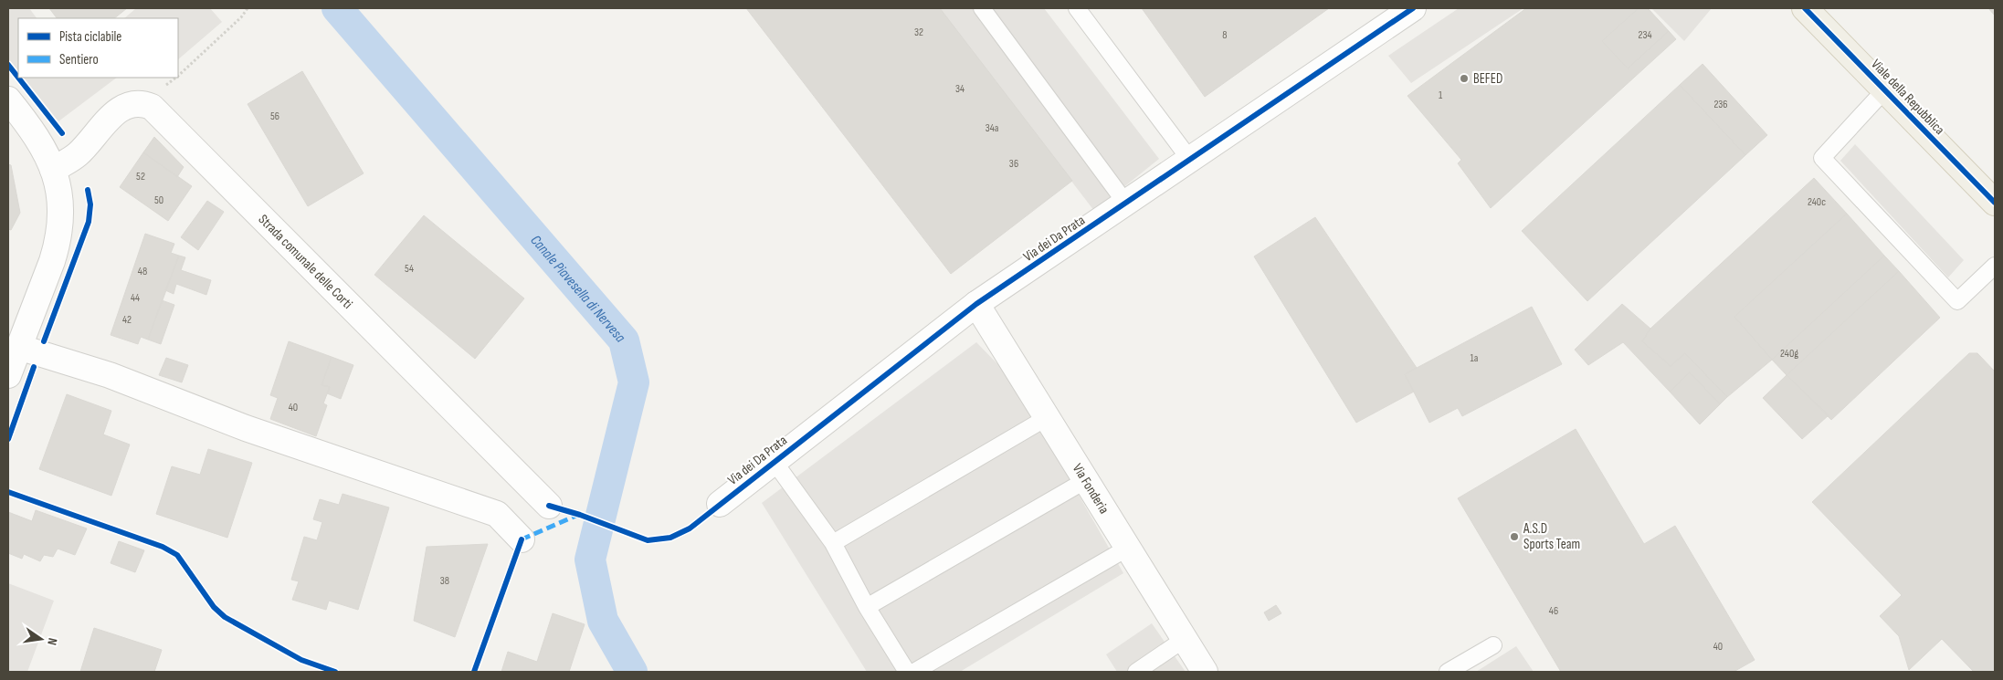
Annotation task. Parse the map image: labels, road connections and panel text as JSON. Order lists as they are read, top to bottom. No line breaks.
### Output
{"streets":{"main road":["Viale della Repubblica"],"street":["Via dei Da Prata","Strada comunale delle Corti","Via Fonderia"]},"crossings":[["Via dei Da Prata","Via Fonderia"]],"water":["Canale Piavesella di Nervesa"],"places":["BEFED","A.S.D Sports Team"],"house_numbers":["32","8","234","34","1","236","56","34a","36","52","50","240c","54","48","44","42","240g","1a","40","38","46","40"],"legend":["Pista ciclabile","Sentiero"],"north":"right"}
